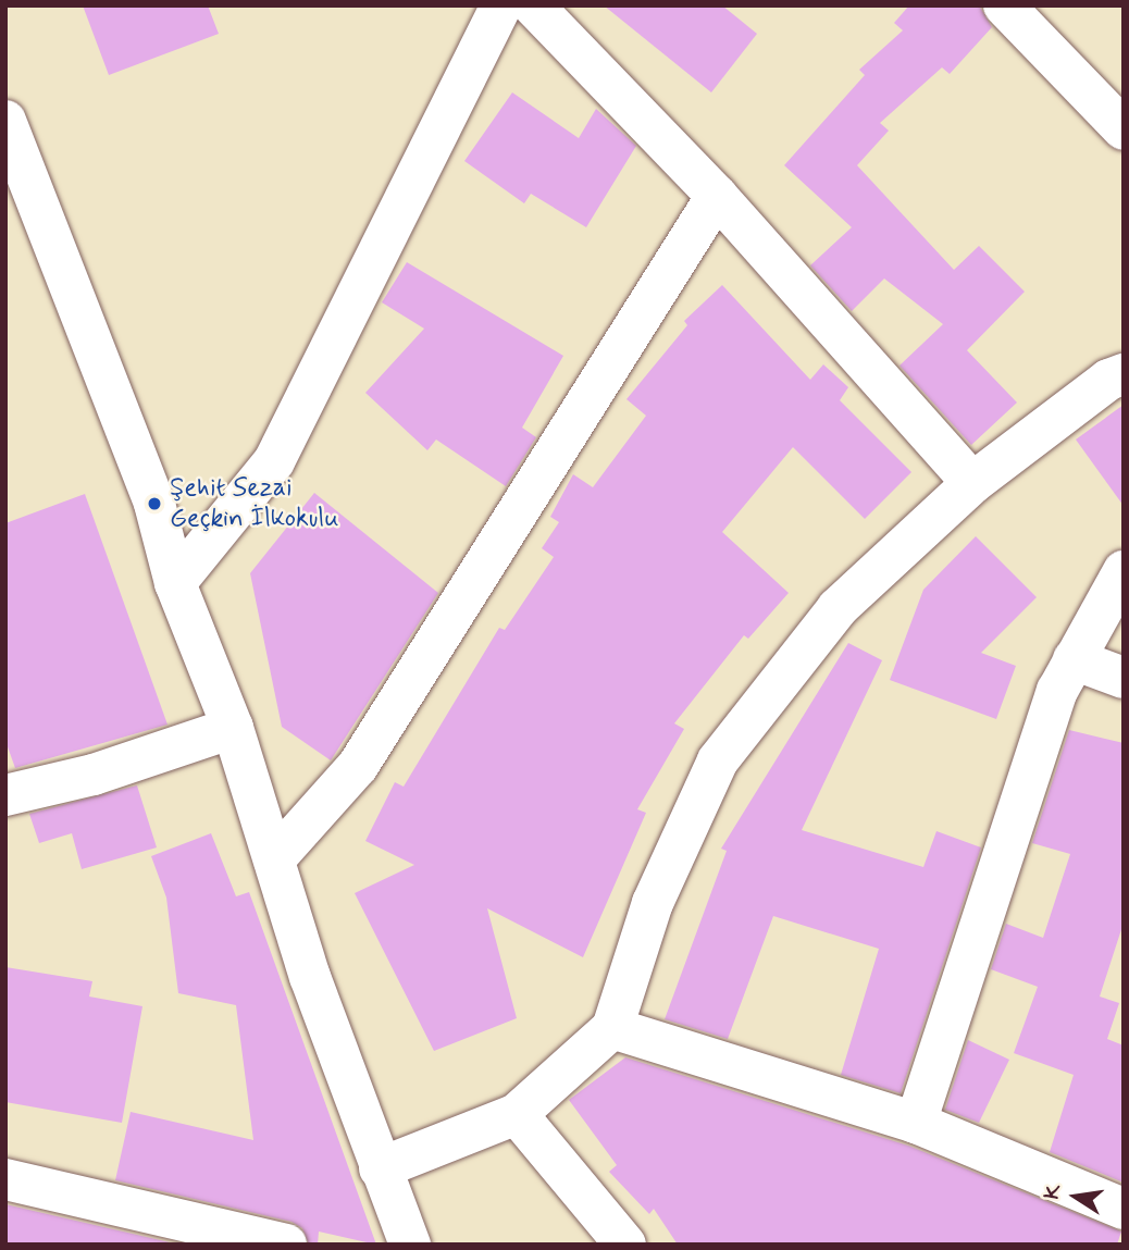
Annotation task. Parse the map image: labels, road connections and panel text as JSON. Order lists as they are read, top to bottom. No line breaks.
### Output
{"places":["Şehit Sezai Geçkin İlkokulu"],"north":"left"}
